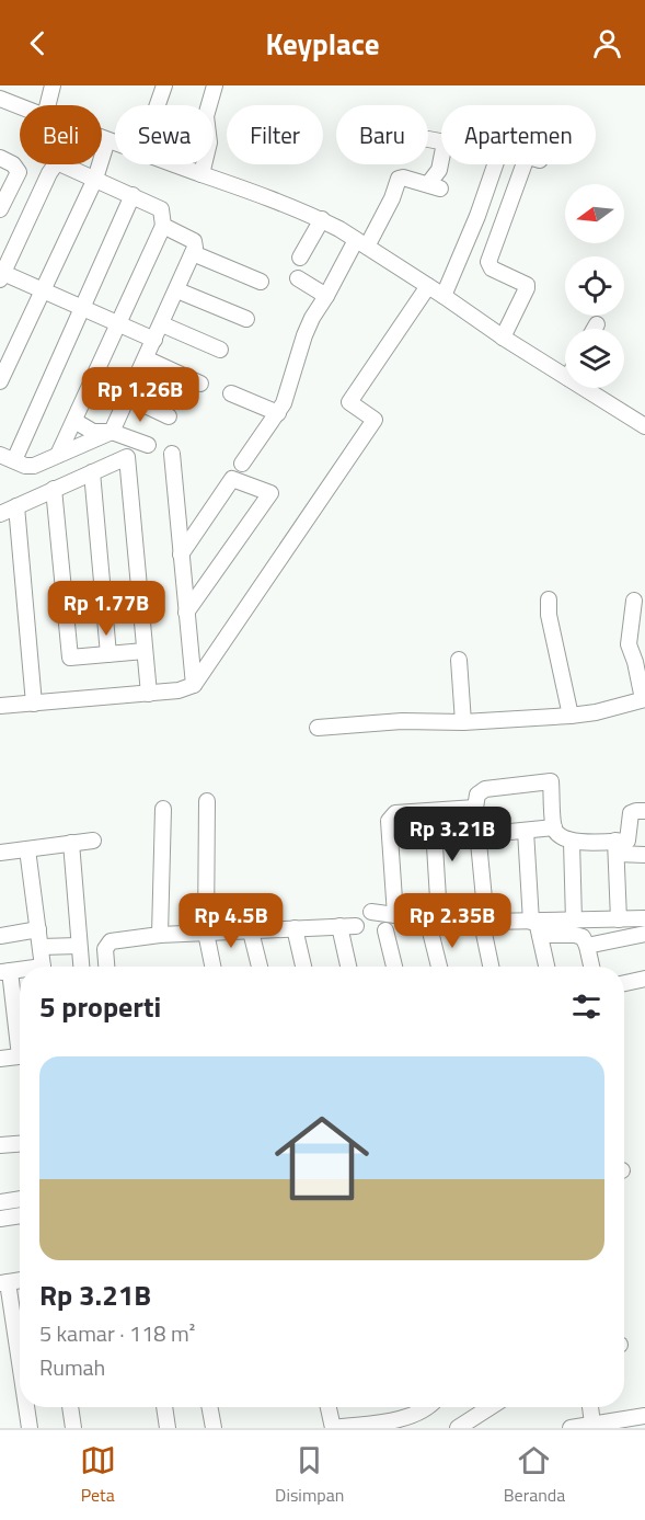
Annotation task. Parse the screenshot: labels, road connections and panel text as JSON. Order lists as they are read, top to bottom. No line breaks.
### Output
{"north":"left","page":{"header":"Keyplace","chip":["Beli","Sewa","Filter","Baru","Apartemen"],"price":["Rp 1.26B","Rp 1.77B","Rp 3.21B","Rp 4.5B","Rp 2.35B"],"heading":"5 properti","list":[{"name":"Rp 3.21B","note":"5 kamar · 118 m² · Rumah"}],"tabs":["Peta","Disimpan","Beranda"]}}
